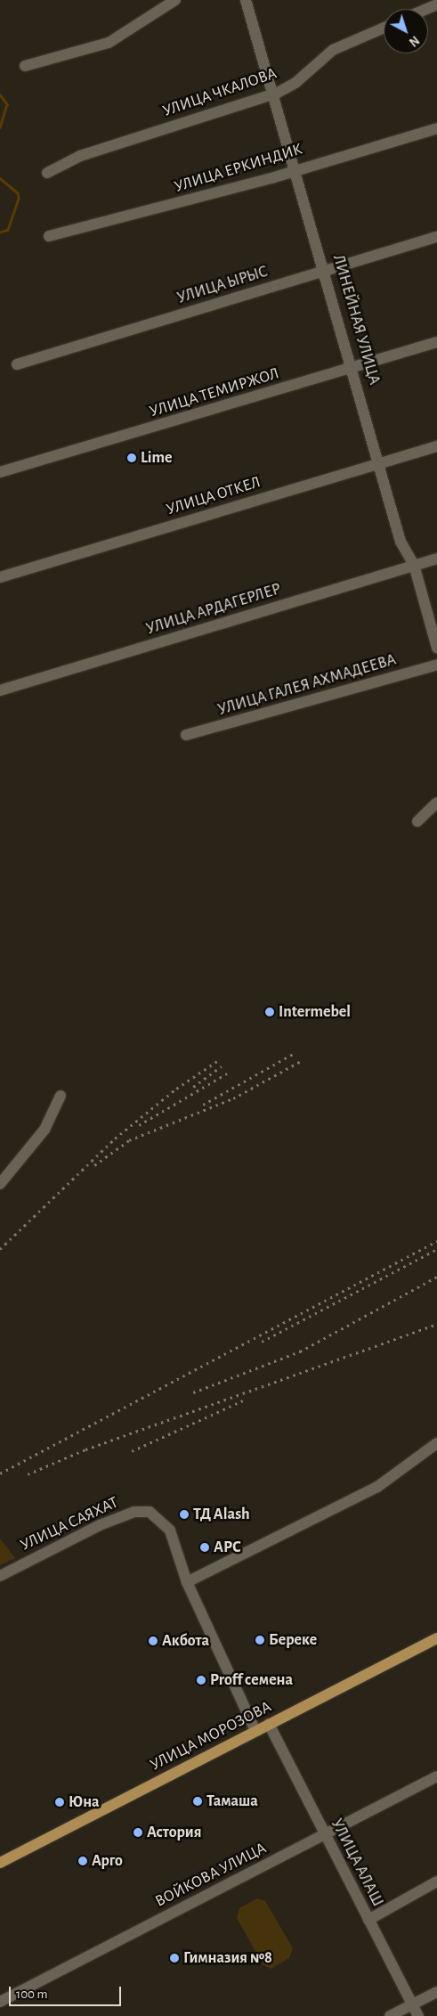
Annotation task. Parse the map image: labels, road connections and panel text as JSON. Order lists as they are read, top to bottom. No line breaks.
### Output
{"streets":{"main road":["УЛИЦА МОРОЗОВА"],"street":["УЛИЦА ЧКАЛОВА","УЛИЦА ЕРКИНДИК","УЛИЦА ЫРЫС","ЛИНЕЙНАЯ УЛИЦА","УЛИЦА ТЕМИРЖОЛ","УЛИЦА ОТКЕЛ","УЛИЦА АРДАГЕРЛЕР","УЛИЦА ГАЛЕЯ АХМАДЕЕВА","УЛИЦА САЯХАТ","УЛИЦА АЛАШ","ВОЙКОВА УЛИЦА"]},"crossings":[["УЛИЦА ЧКАЛОВА","ЛИНЕЙНАЯ УЛИЦА"],["УЛИЦА ЕРКИНДИК","ЛИНЕЙНАЯ УЛИЦА"],["УЛИЦА ЫРЫС","ЛИНЕЙНАЯ УЛИЦА"],["ЛИНЕЙНАЯ УЛИЦА","УЛИЦА ТЕМИРЖОЛ"],["ЛИНЕЙНАЯ УЛИЦА","УЛИЦА ОТКЕЛ"],["ЛИНЕЙНАЯ УЛИЦА","УЛИЦА АРДАГЕРЛЕР"],["УЛИЦА САЯХАТ","УЛИЦА МОРОЗОВА"],["УЛИЦА МОРОЗОВА","УЛИЦА АЛАШ"],["УЛИЦА АЛАШ","ВОЙКОВА УЛИЦА"]],"places":["Lime","Intermebel","ТД Alash","АРС","Береке","Акбота","Proff семена","Тамаша","Юна","Астория","Арго","Гимназия №8"],"scale_bar":"100 m","north":"bottom right"}
